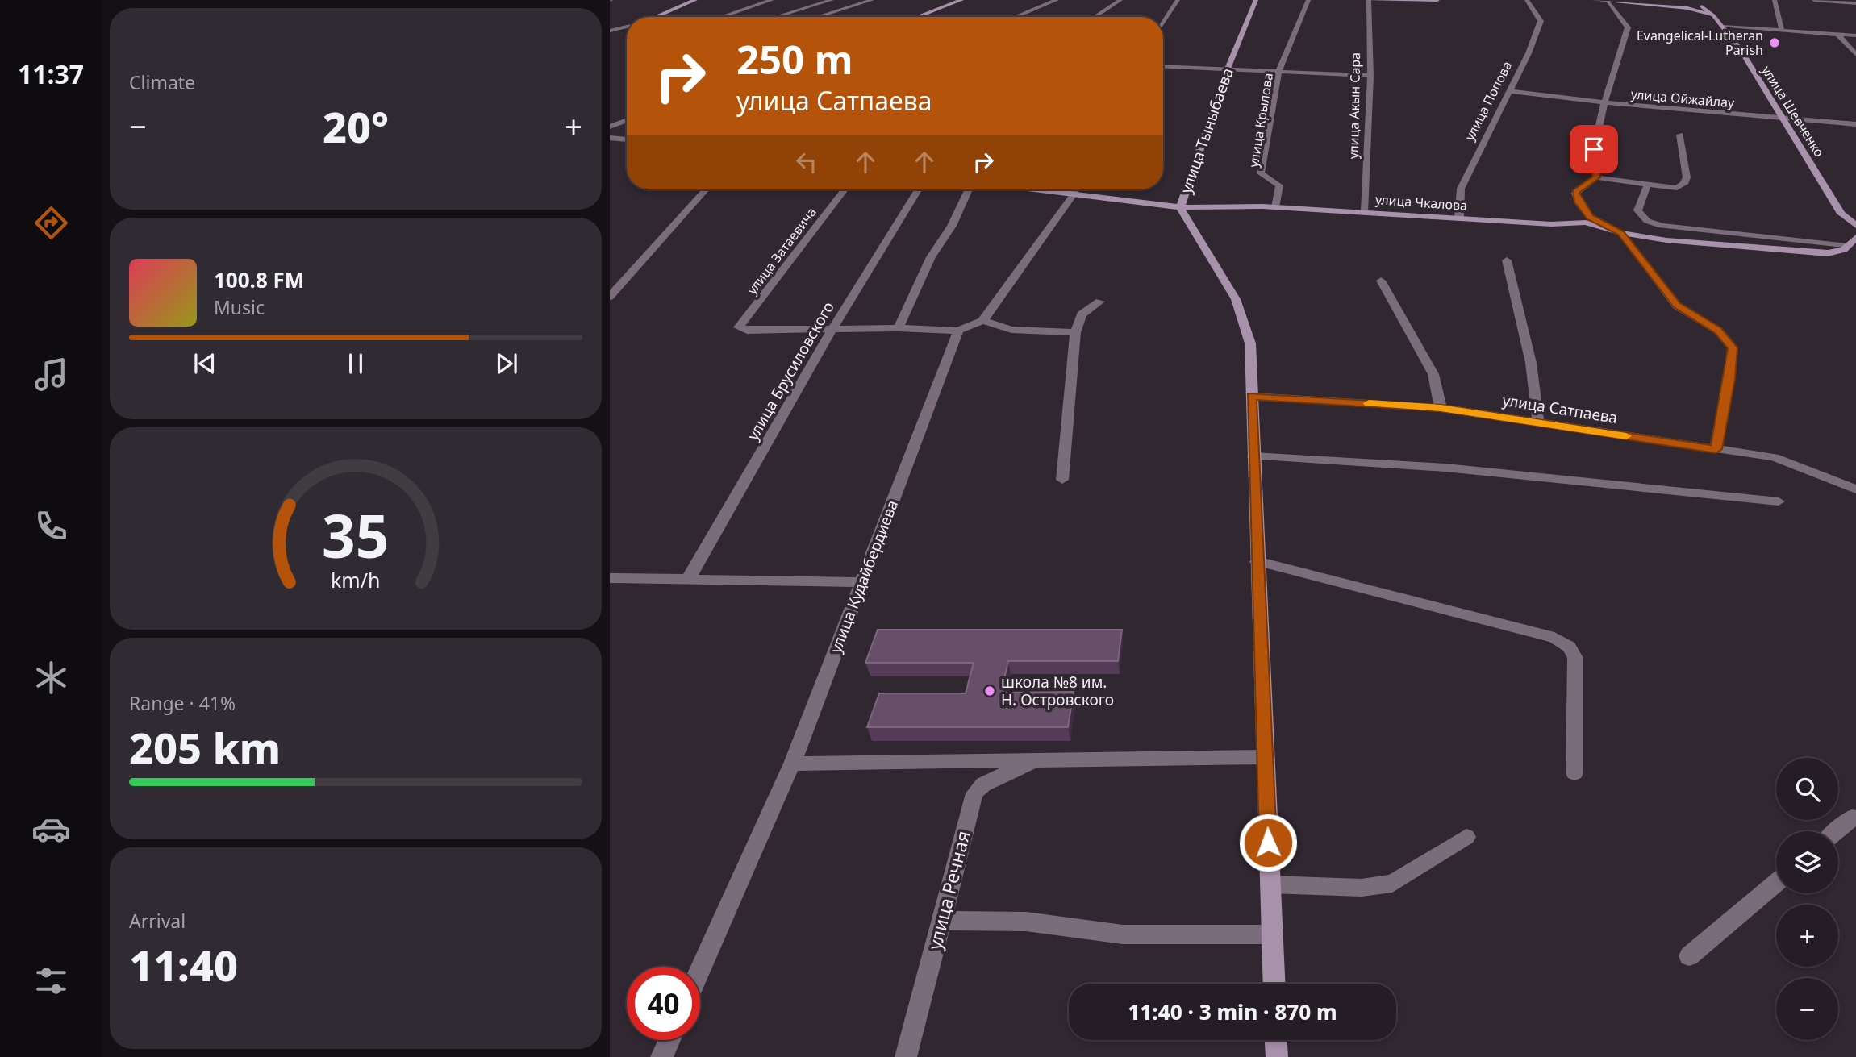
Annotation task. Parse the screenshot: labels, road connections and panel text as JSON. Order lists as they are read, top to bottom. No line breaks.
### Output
{"streets":{"street":["улица Ойжайлау","улица Попова","улица Акын Сара","улица Шевченко","улица Крылова","улица Тыныбаева","улица Чкалова","улица Затаевича","улица Брусиловского","улица Сатпаева","улица Кудайбердиева","улица Речная"]},"crossings":[["улица Ойжайлау","улица Попова"],["улица Ойжайлау","улица Шевченко"],["улица Попова","улица Чкалова"],["улица Акын Сара","улица Чкалова"],["улица Крылова","улица Чкалова"],["улица Тыныбаева","улица Чкалова"],["улица Тыныбаева","улица Сатпаева"],["улица Затаевича","улица Брусиловского"]],"places":["Evangelical-Lutheran Parish","школа №8 им. Н. Островского"],"page":{"tabs":"11:37","tile":["Climate",["Range · 41%","205 km"],["Arrival","11:40"]],"turn":["250 m","улица Сатпаева"],"heat":["−","20°","+"],"song":["100.8 FM","Music"],"map_buttons":["+","−"],"limit":"40","trip":"11:40 · 3 min · 870 m","gauge":["35","km/h"]}}
